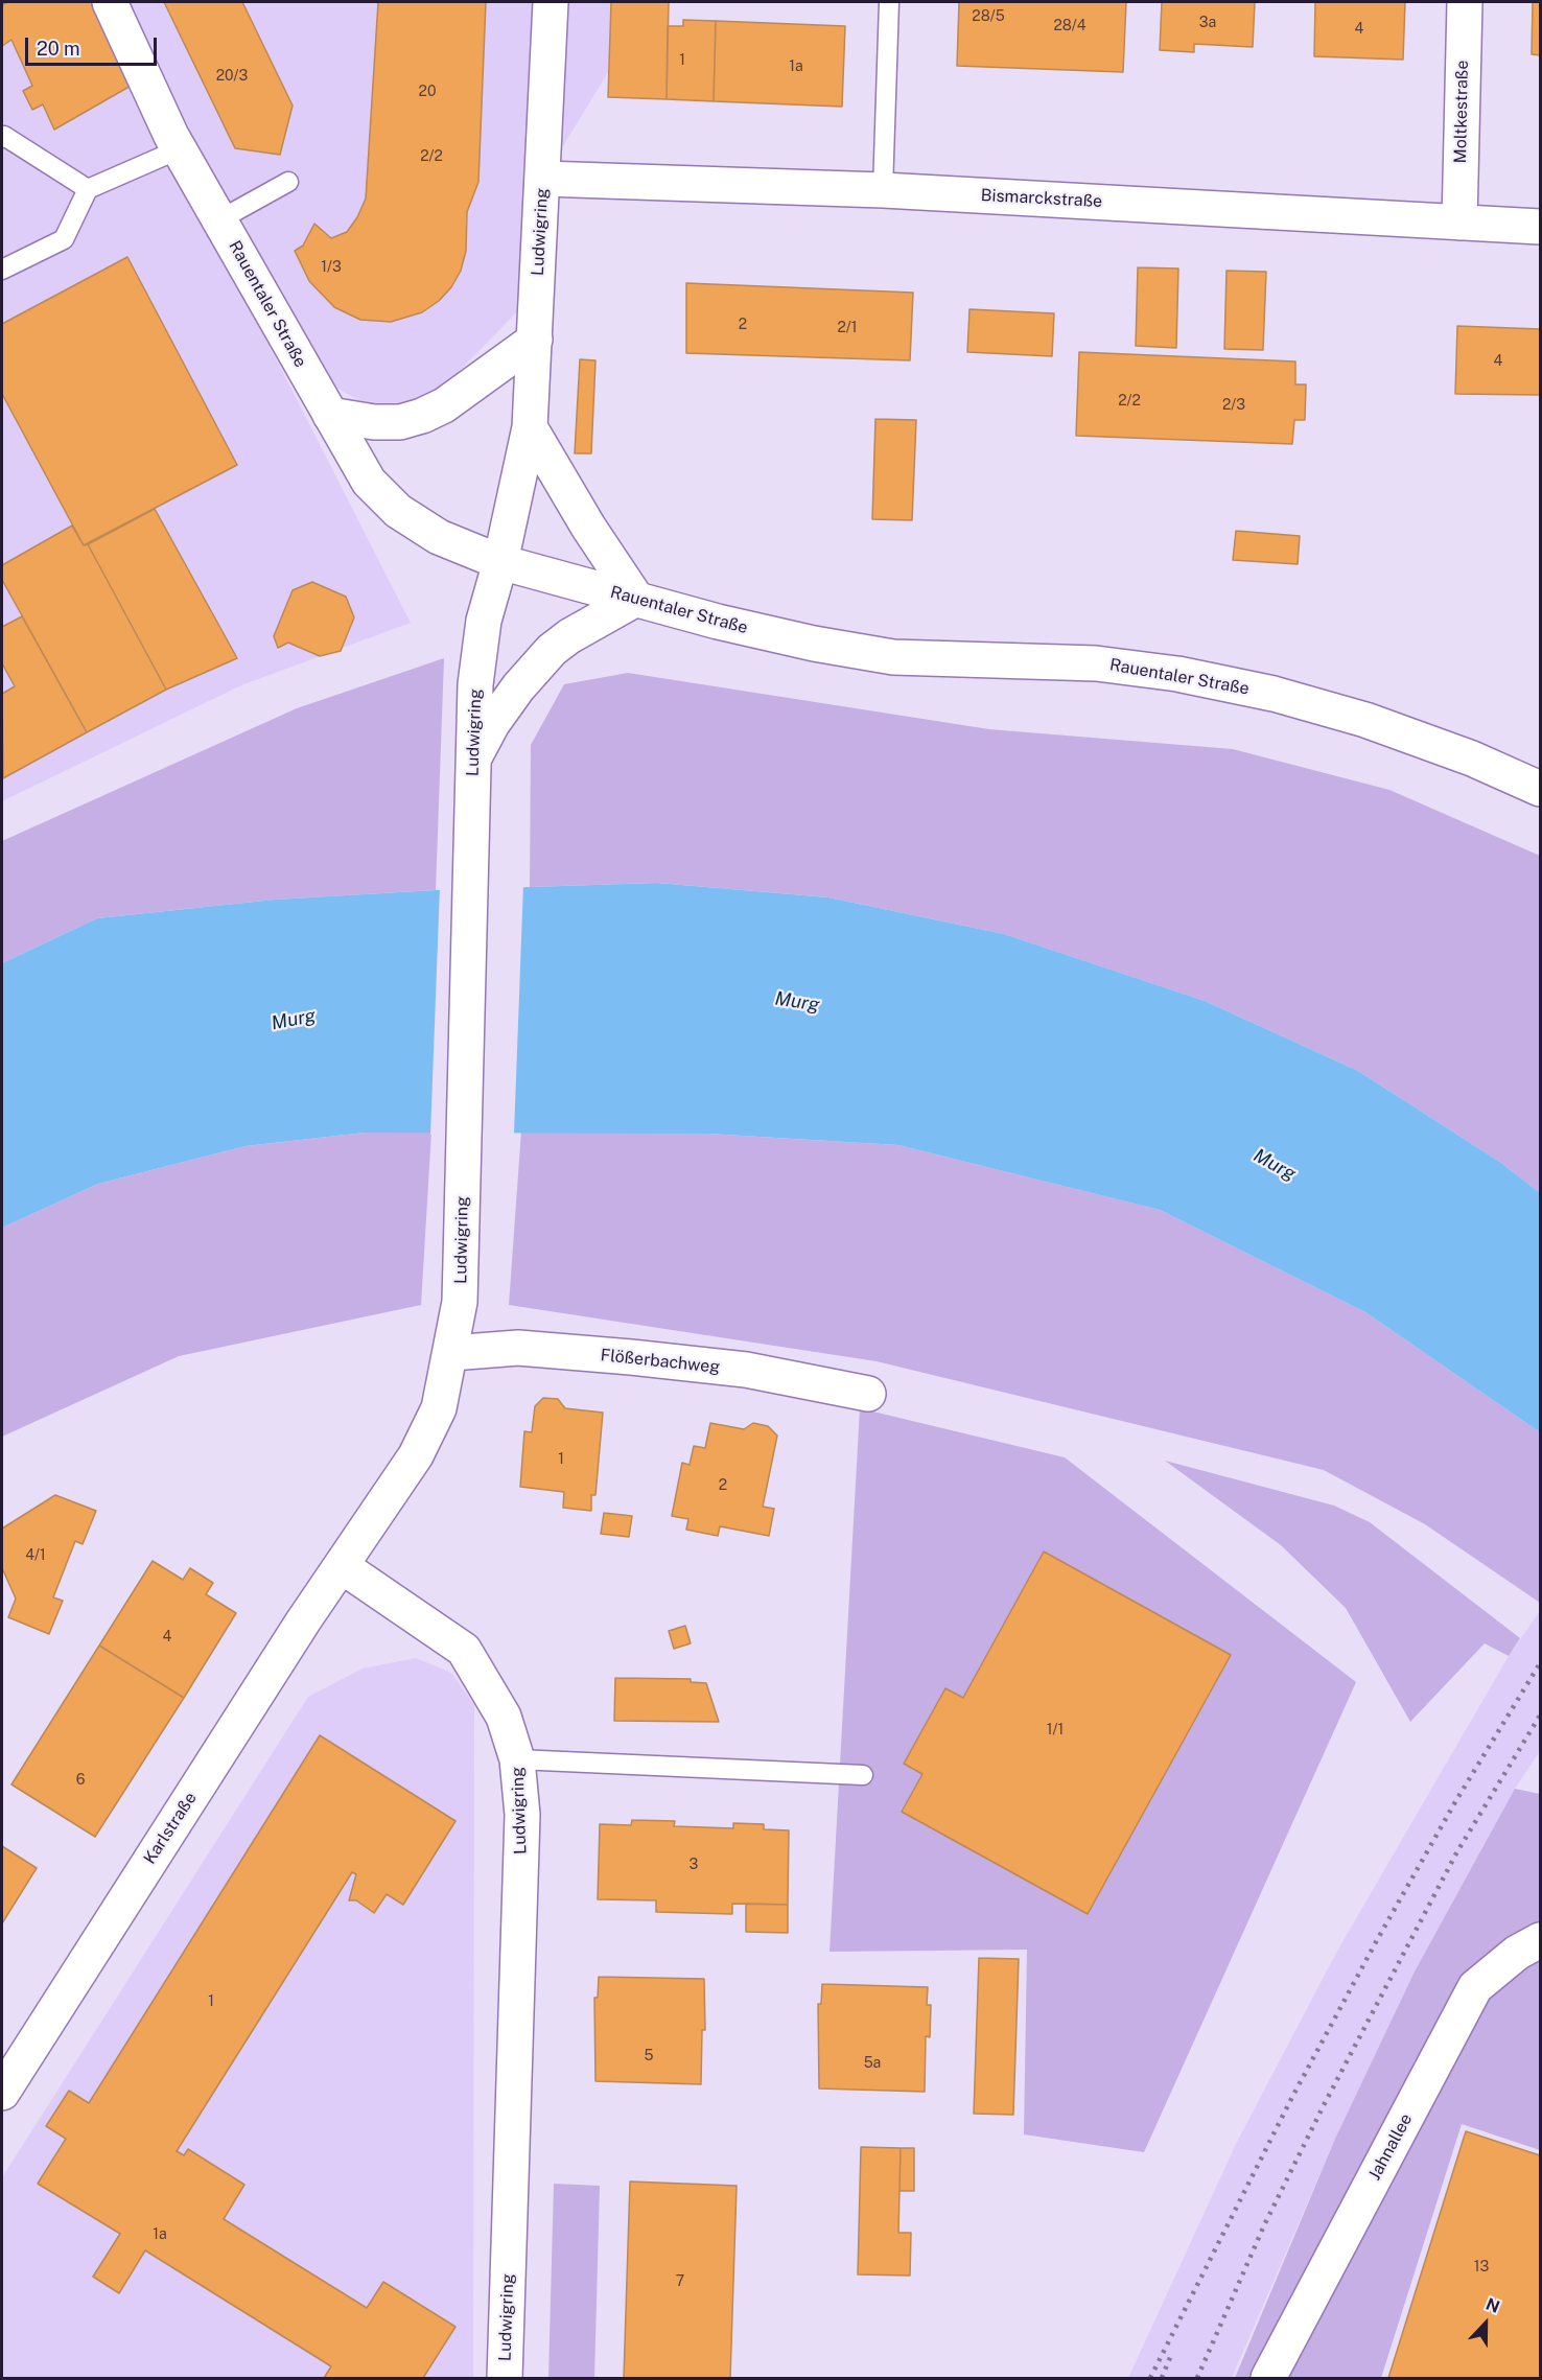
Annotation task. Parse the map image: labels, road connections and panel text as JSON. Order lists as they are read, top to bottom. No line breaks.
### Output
{"streets":{"street":["Moltkestraße","Bismarckstraße","Ludwigring","Rauentaler Straße","Flößerbachweg","Karlstraße","Jahnallee"]},"crossings":[["Moltkestraße","Bismarckstraße"],["Bismarckstraße","Ludwigring"],["Ludwigring","Rauentaler Straße"],["Ludwigring","Flößerbachweg"],["Ludwigring","Karlstraße"]],"water":["Murg"],"house_numbers":["28/5","3a","28/4","4","1","1a","20/3","20","2/2","1/3","2","2/1","4","2/2","2/3","1","2","4/1","4","1/1","6","3","1","5","5a","1a","13","7"],"scale_bar":"20 m","north":"top"}
